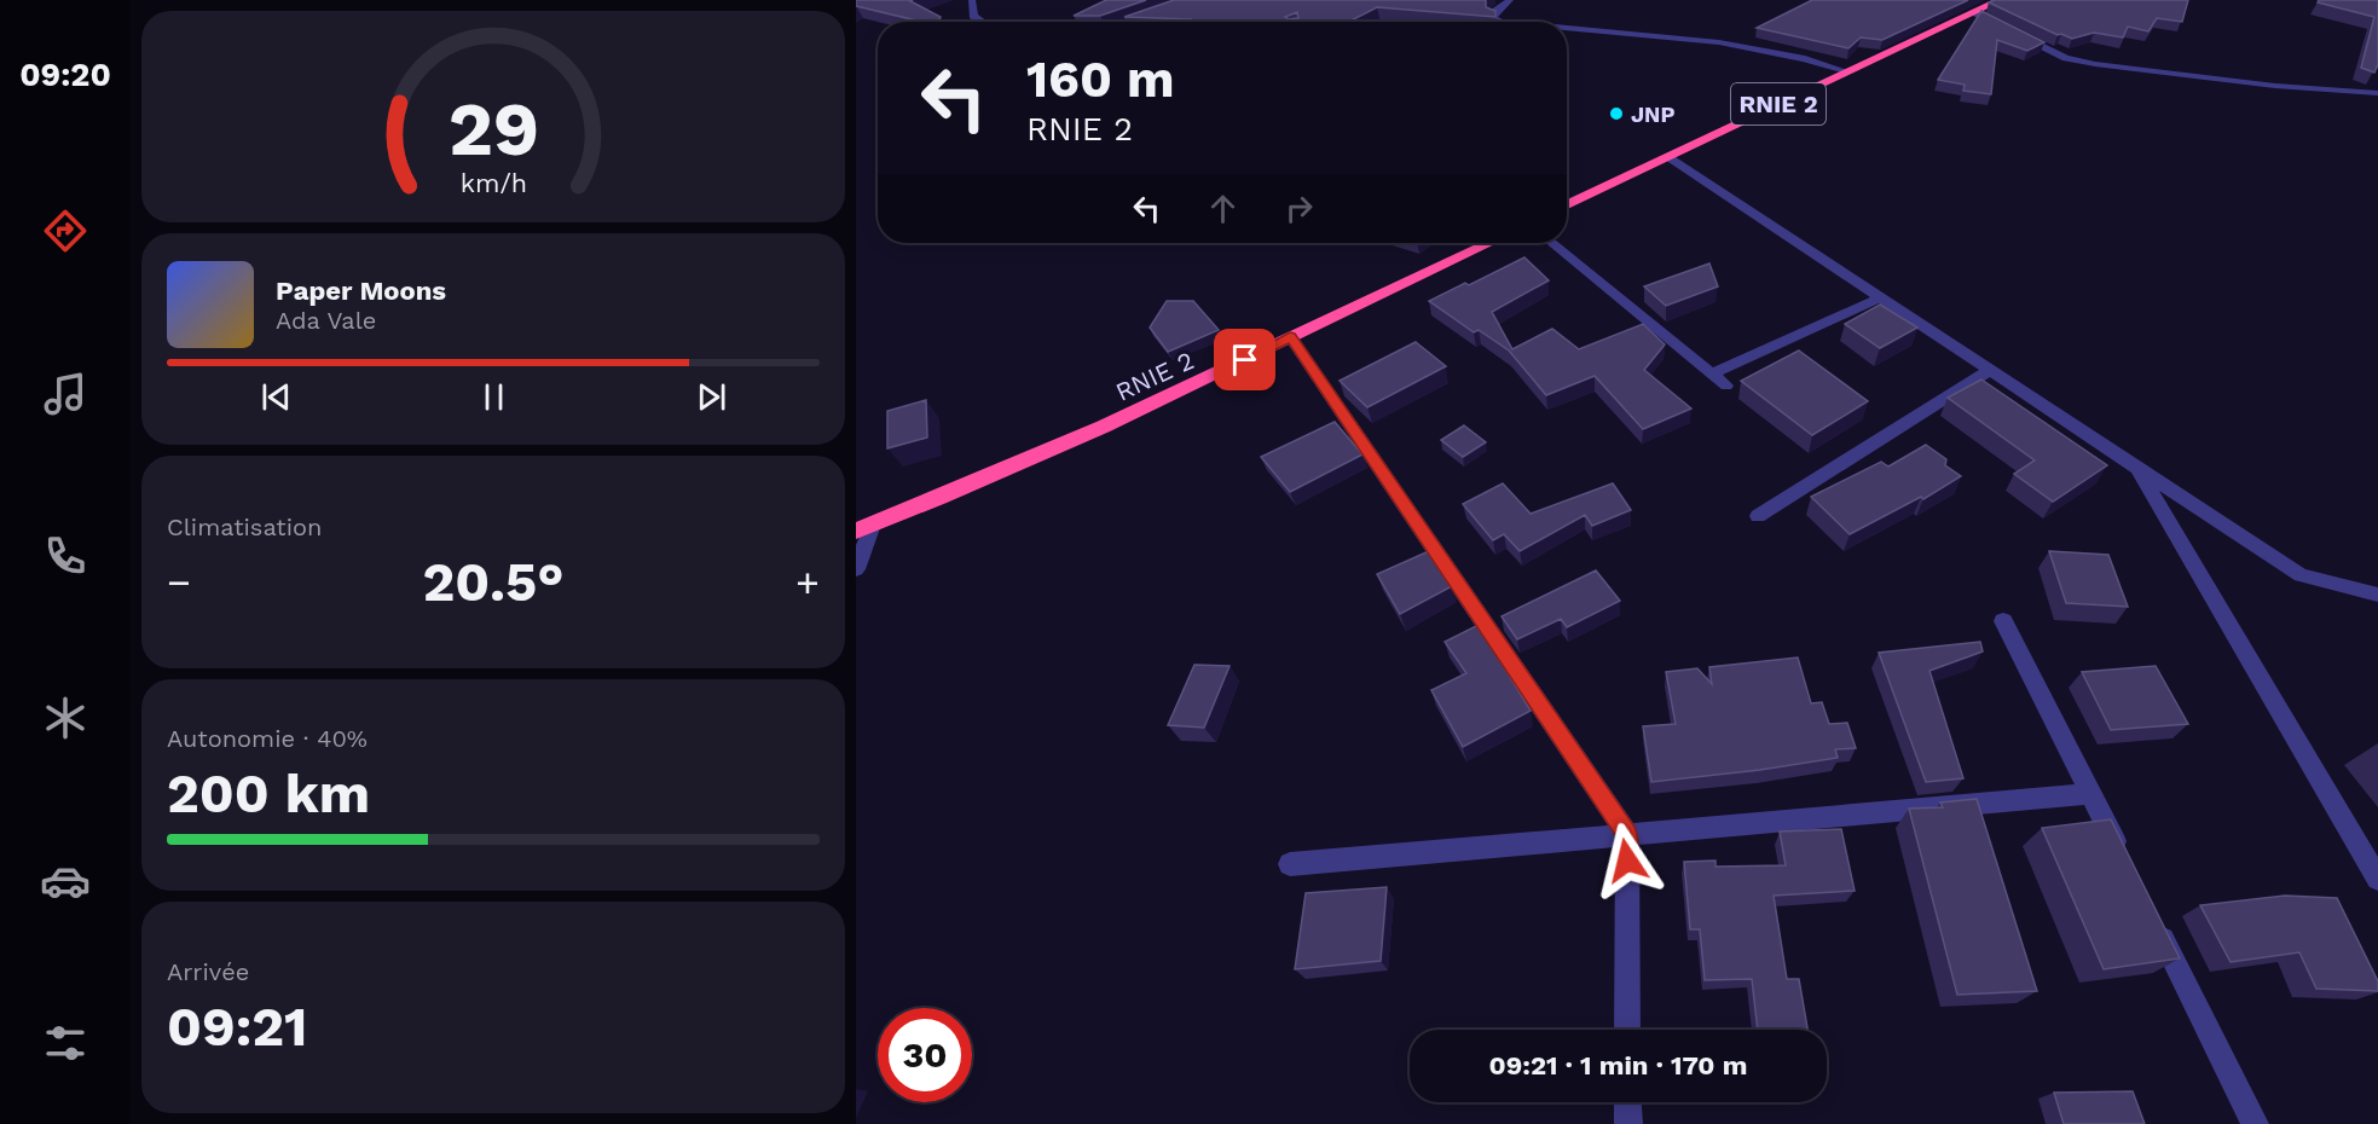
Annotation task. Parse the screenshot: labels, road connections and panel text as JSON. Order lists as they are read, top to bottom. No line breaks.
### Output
{"streets":{"highway":["RNIE 2"]},"places":["JNP"],"page":{"tabs":"09:20","turn":["160 m","RNIE 2"],"song":["Paper Moons","Ada Vale"],"tile":["Climatisation",["Autonomie · 40%","200 km"],["Arrivée","09:21"]],"heat":["−","20.5°","+"],"limit":"30","trip":"09:21 · 1 min · 170 m","gauge":["29","km/h"]}}
